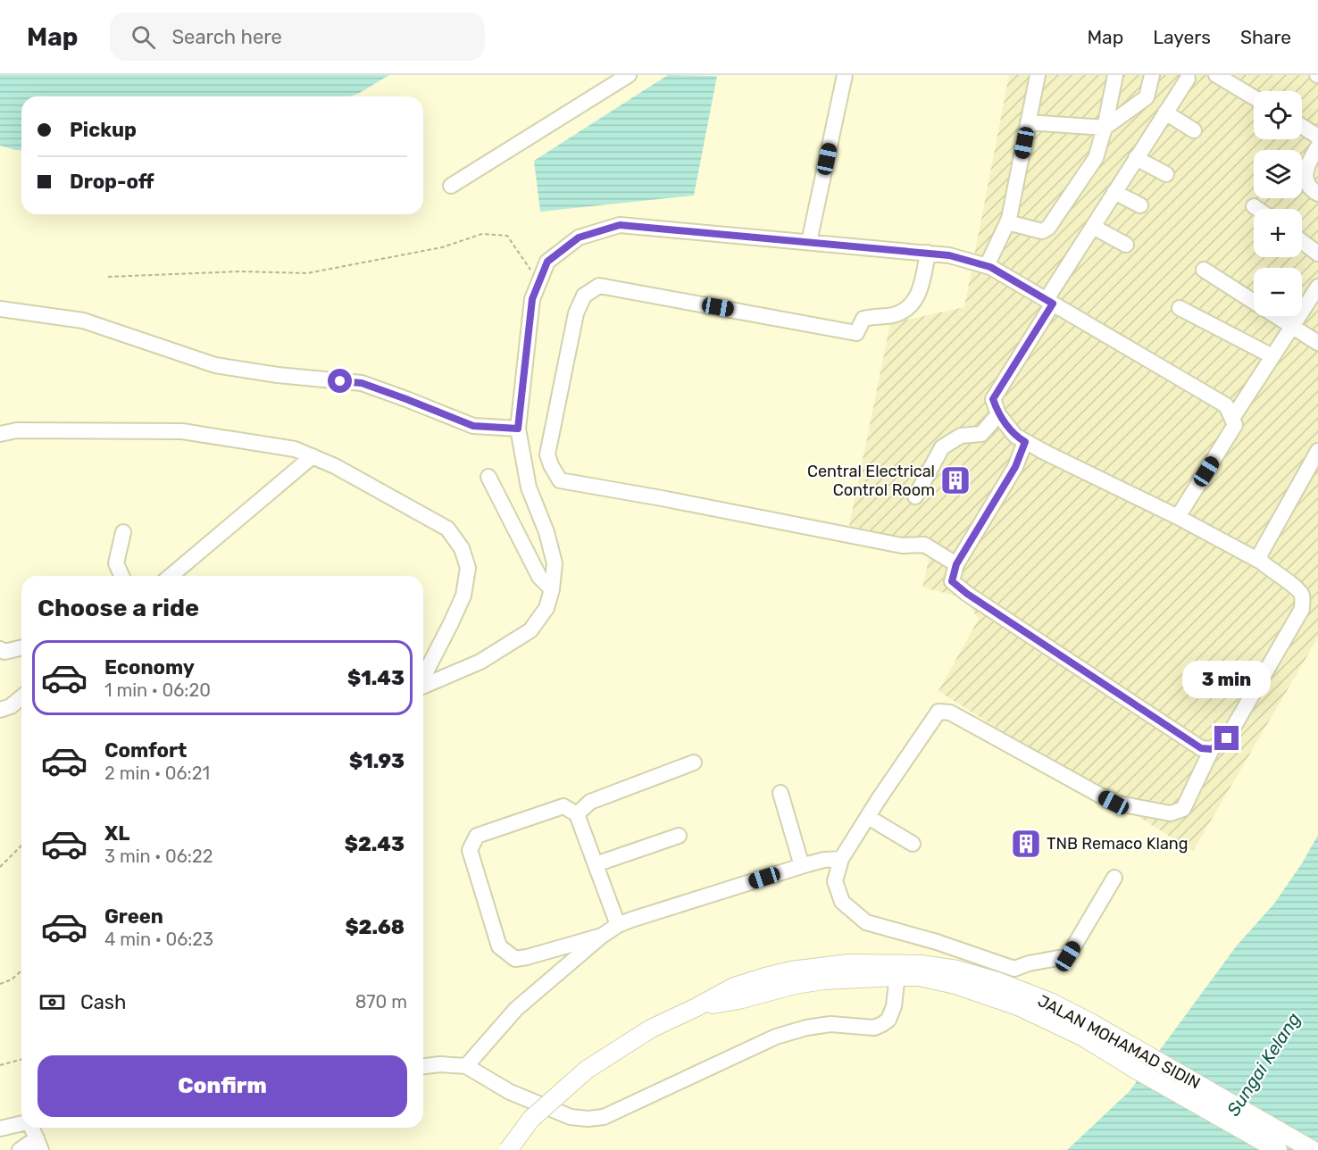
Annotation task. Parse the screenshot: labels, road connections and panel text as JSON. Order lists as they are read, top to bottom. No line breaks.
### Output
{"streets":{"main road":["JALAN MOHAMAD SIDIN"]},"water":["Sungai Kelang"],"places":{"building":["Central Electrical Control Room","TNB Remaco Klang"]},"page":{"header":"Map","search":"Search here","nav":["Map","Layers","Share"],"map_buttons":["+","−"],"banner":["Pickup","Drop-off"],"heading":"Choose a ride","list":[{"name":"Economy","note":"1 min · 06:20","value":"$1.43"},{"name":"Comfort","note":"2 min · 06:21","value":"$1.93"},{"name":"XL","note":"3 min · 06:22","value":"$2.43"},{"name":"Green","note":"4 min · 06:23","value":"$2.68"}],"bubble":"3 min","pay":["Cash","870 m"],"buttons":"Confirm"}}
